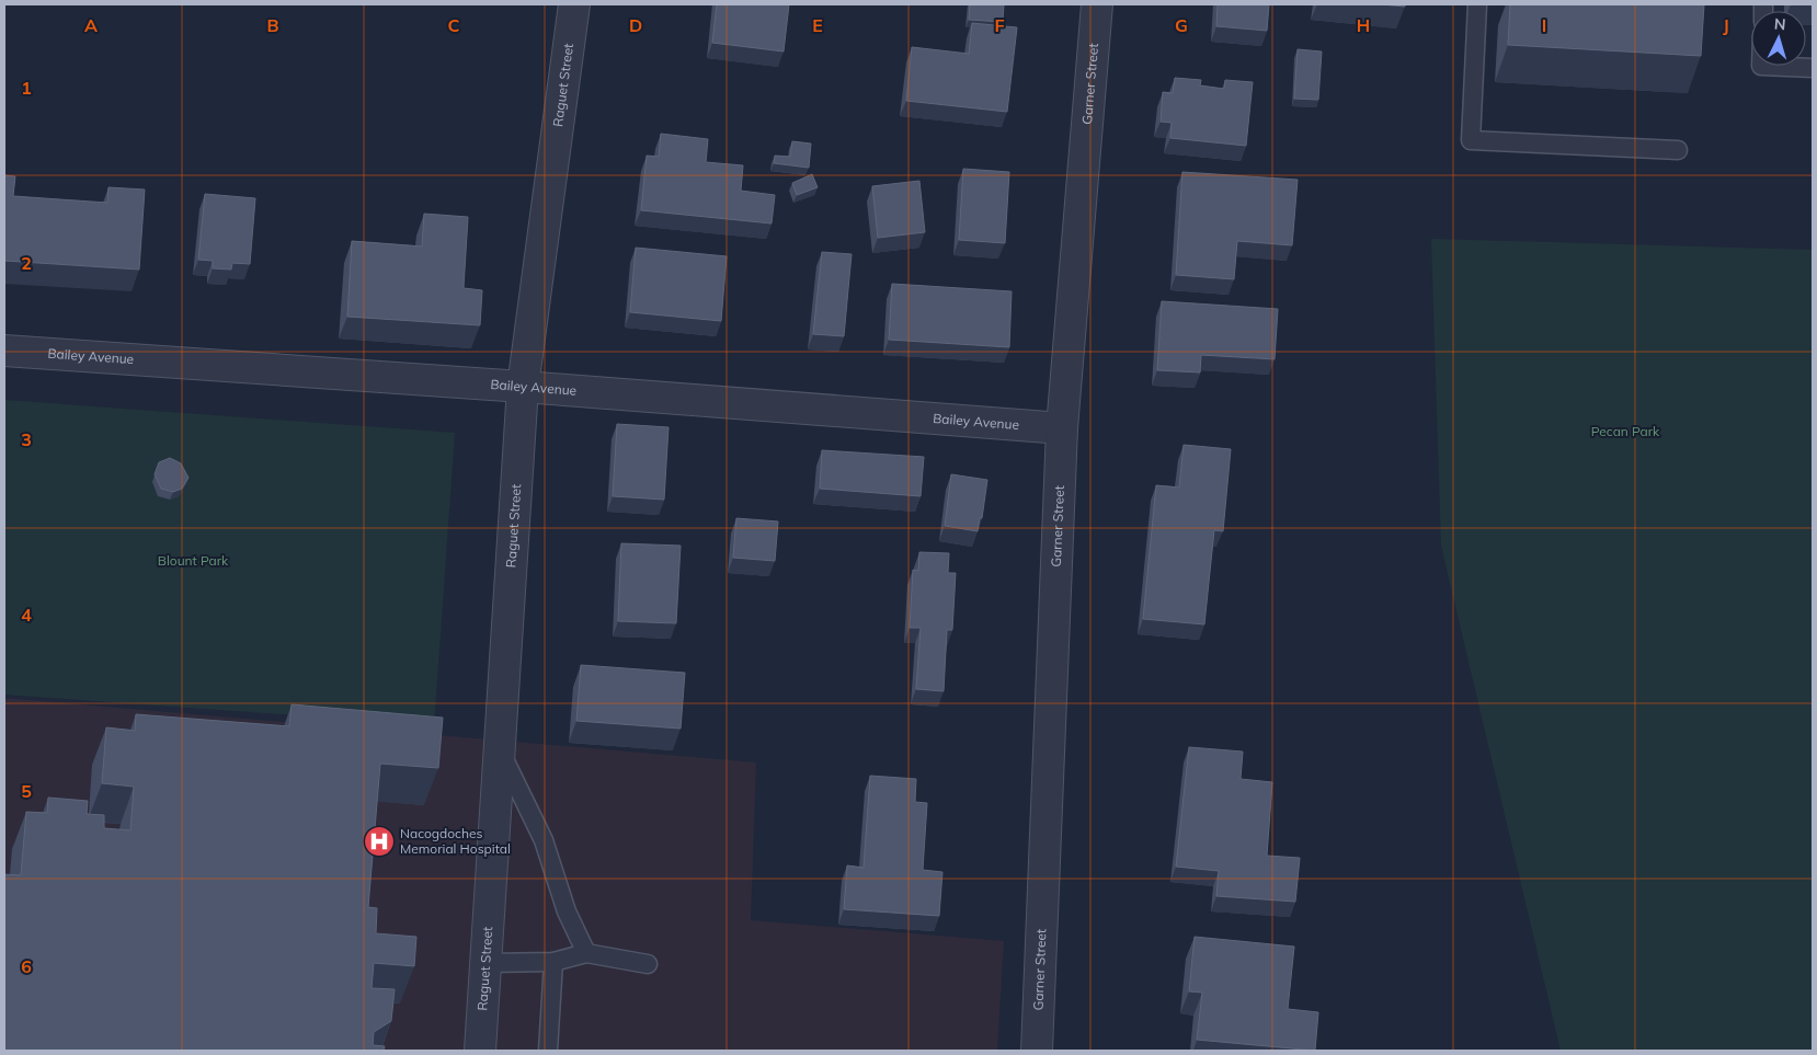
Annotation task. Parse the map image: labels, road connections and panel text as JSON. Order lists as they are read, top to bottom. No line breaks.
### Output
{"streets":{"street":["Garner Street","Raguet Street","Bailey Avenue"]},"crossings":[["Garner Street","Bailey Avenue"],["Raguet Street","Bailey Avenue"]],"parks":["Pecan Park","Blount Park"],"places":{"hospital":["Nacogdoches Memorial Hospital"]},"north":"top","grid":{"columns":["A","B","C","D","E","F","G","H","I","J"],"rows":["1","2","3","4","5","6"]}}
